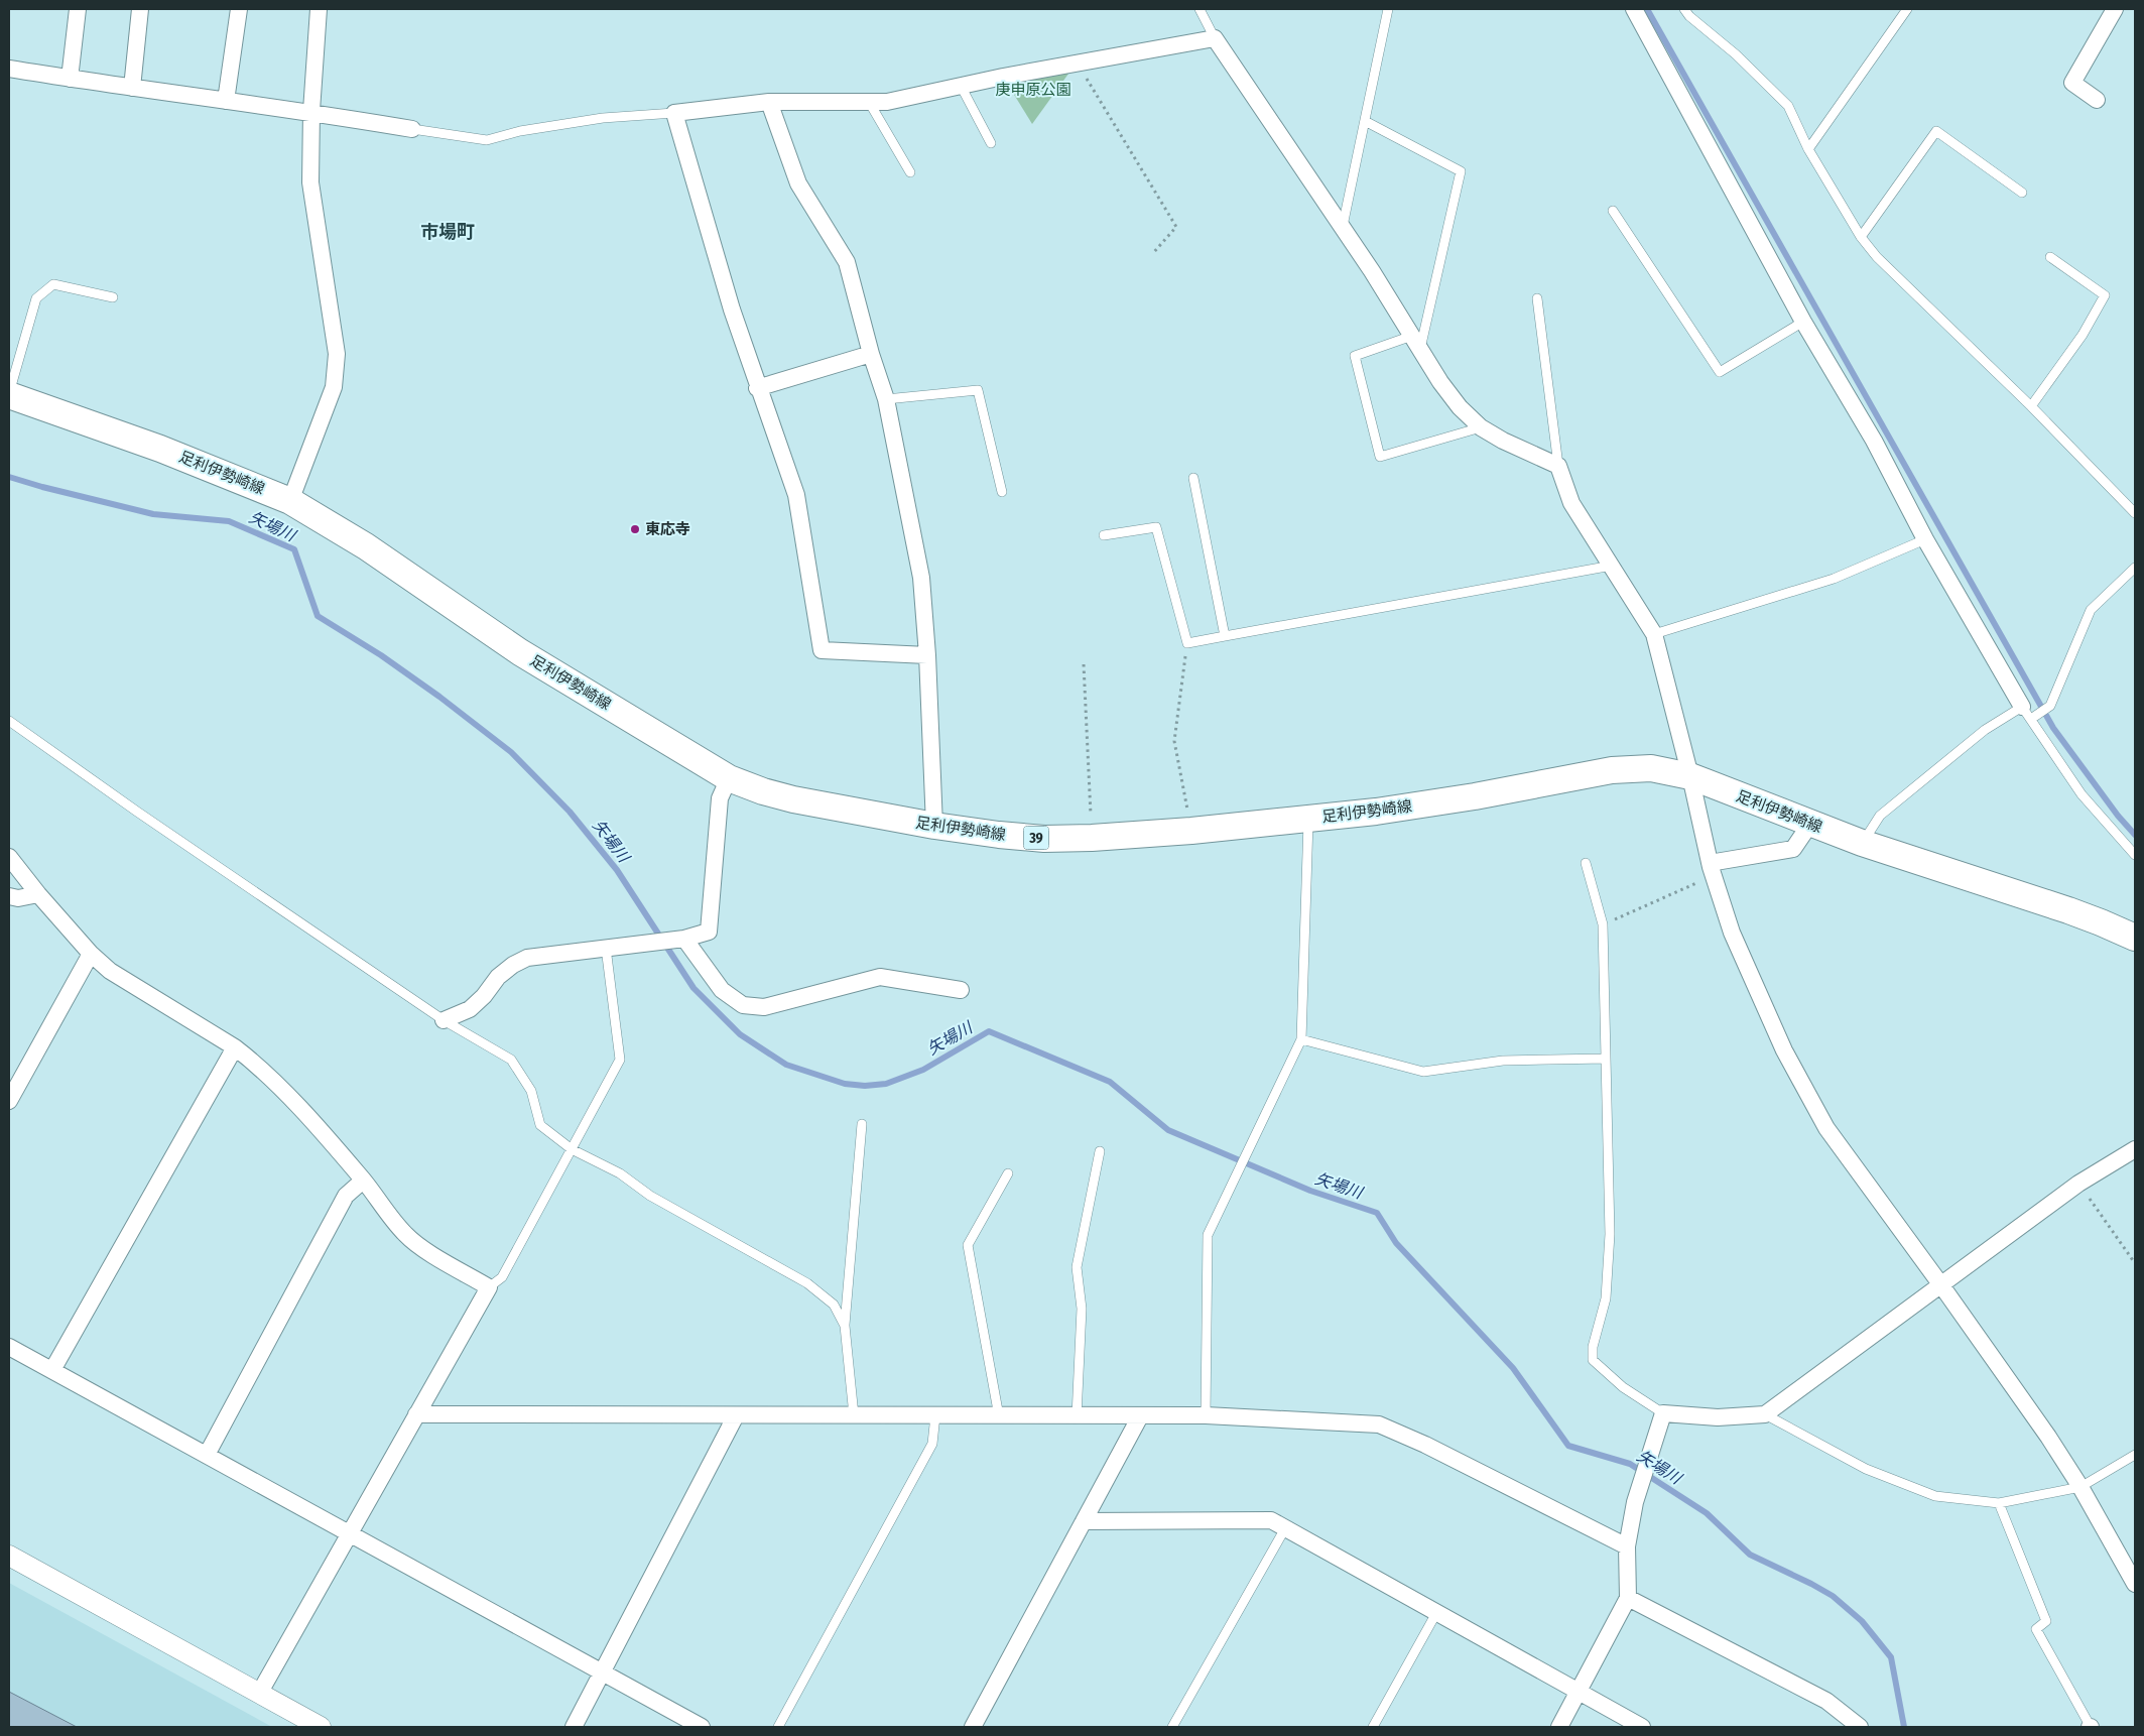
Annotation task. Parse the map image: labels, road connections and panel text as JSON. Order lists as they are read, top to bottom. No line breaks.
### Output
{"streets":{"main road":["足利伊勢崎線","39"]},"districts":["市場町"],"water":["矢場川"],"parks":["庚申原公園"],"places":["東応寺"]}
